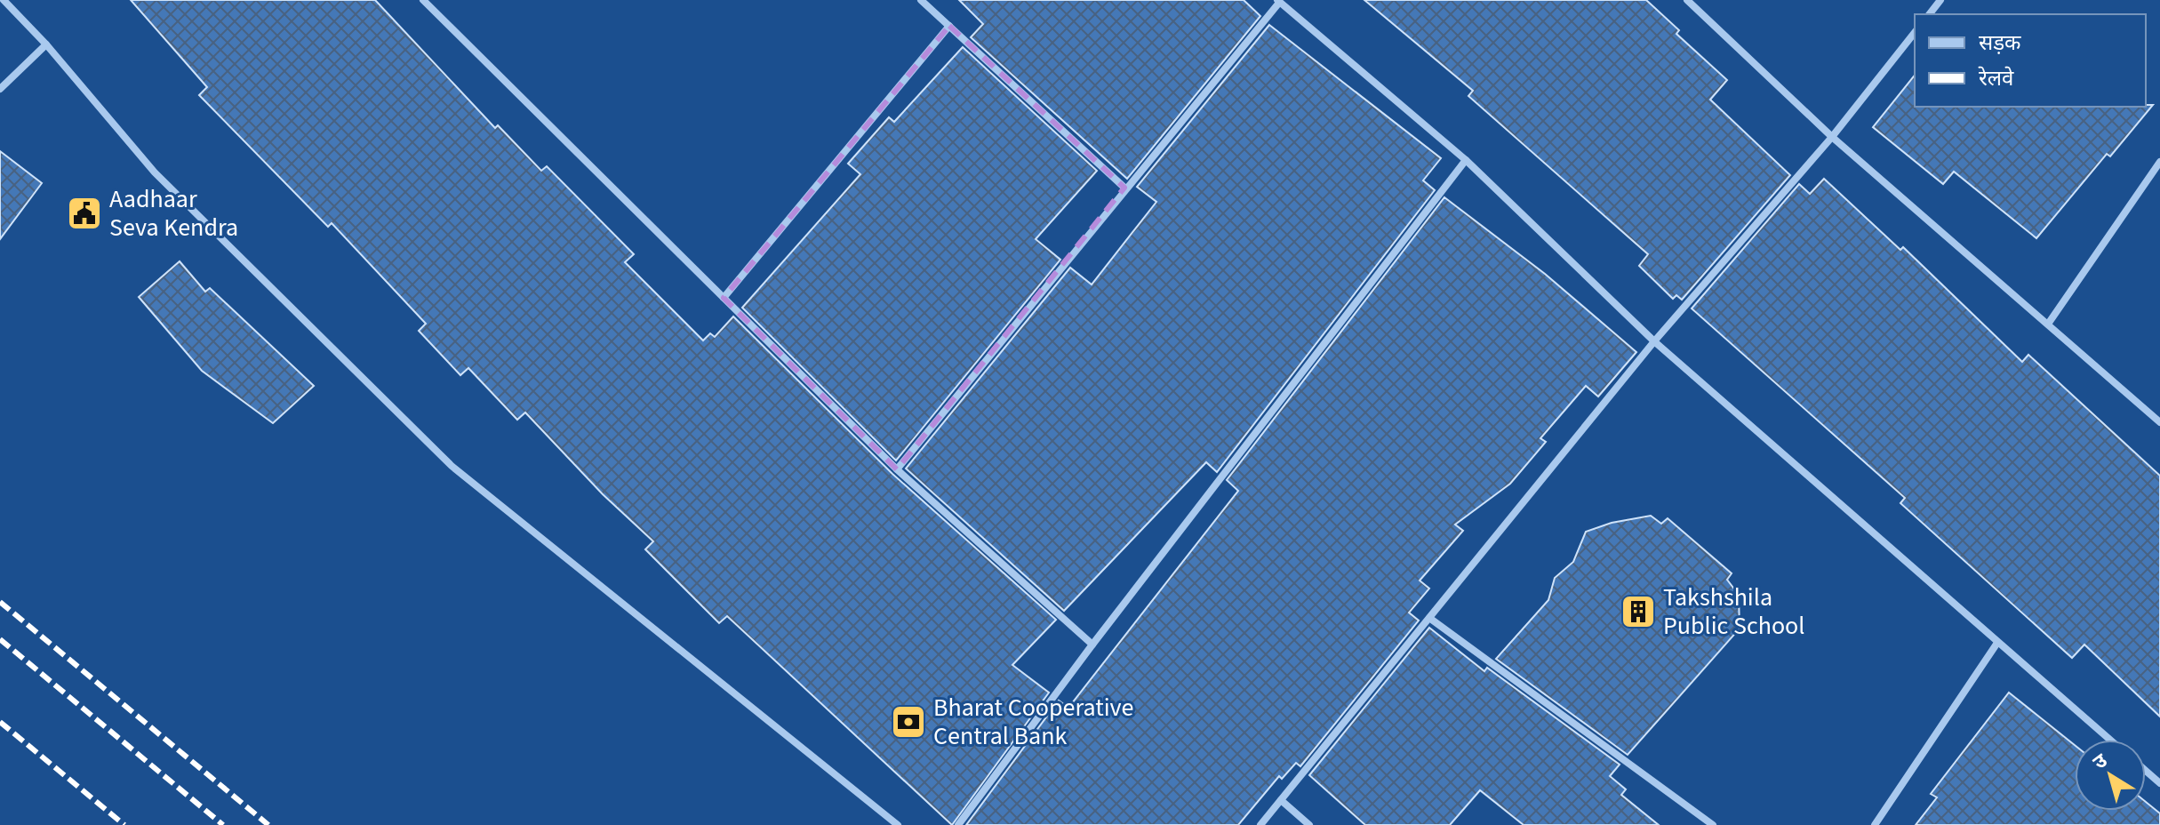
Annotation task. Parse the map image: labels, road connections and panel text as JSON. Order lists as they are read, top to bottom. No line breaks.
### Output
{"places":{"public building":["Aadhaar Seva Kendra"],"building":["Takshshila Public School"],"bank":["Bharat Cooperative Central Bank"]},"legend":["सड़क","रेलवे"],"north":"top left"}
